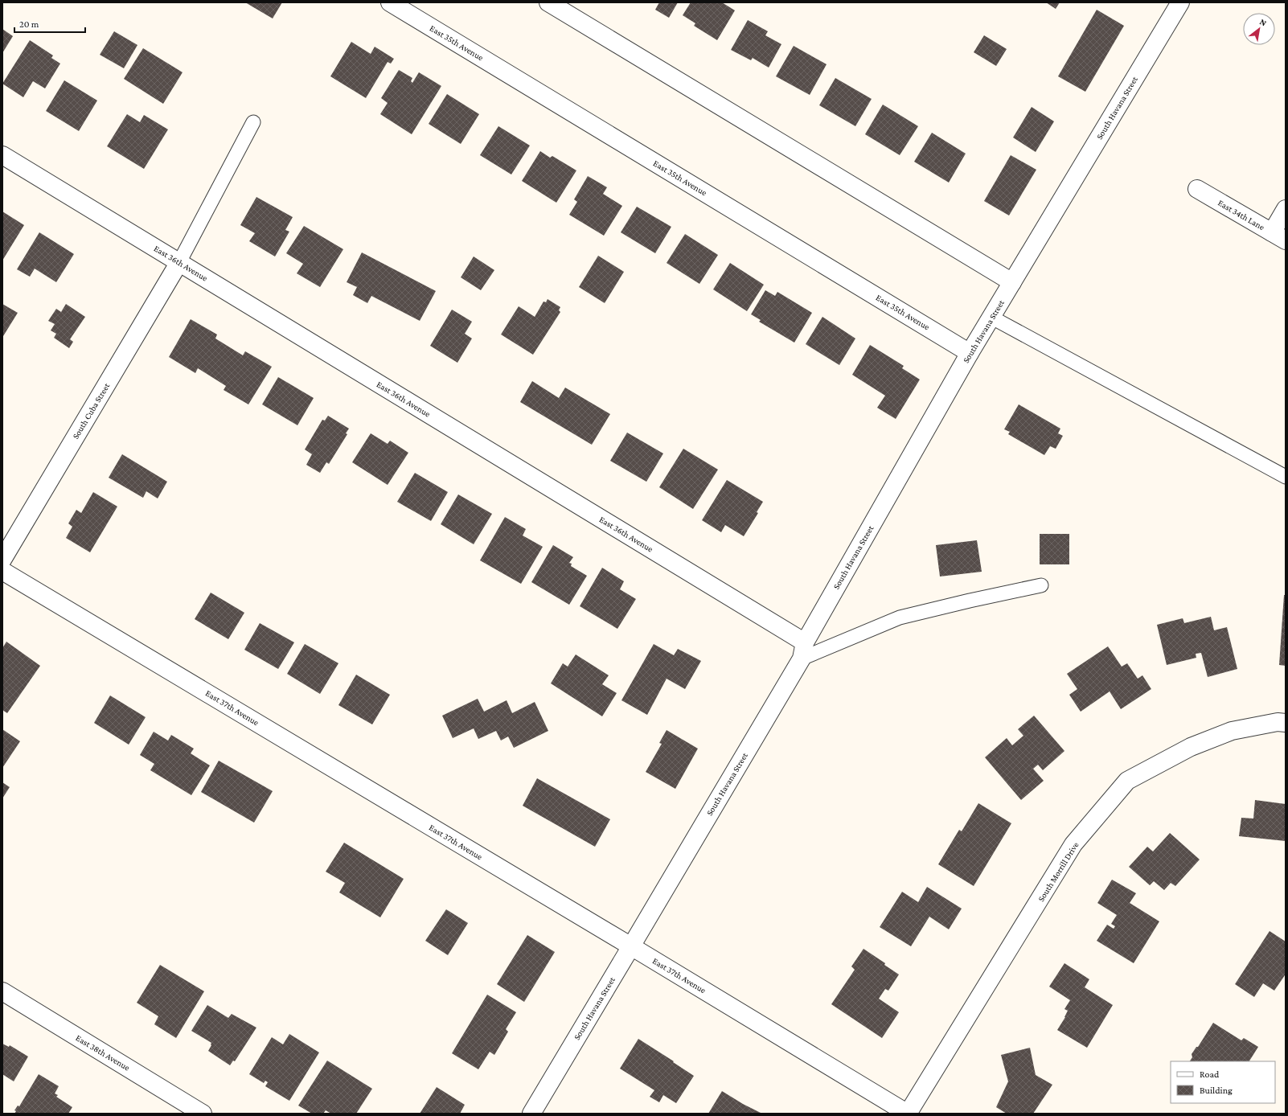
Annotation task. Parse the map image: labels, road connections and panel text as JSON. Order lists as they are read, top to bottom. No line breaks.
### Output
{"streets":{"street":["East 35th Avenue","South Havana Street","East 34th Lane","East 36th Avenue","South Cuba Street","East 37th Avenue","South Morrill Drive","East 38th Avenue"]},"crossings":[["East 35th Avenue","South Havana Street"],["South Havana Street","East 36th Avenue"],["South Havana Street","East 37th Avenue"],["East 36th Avenue","South Cuba Street"],["East 37th Avenue","South Morrill Drive"]],"legend":["Road","Building"],"scale_bar":"20 m","north":"top right"}
